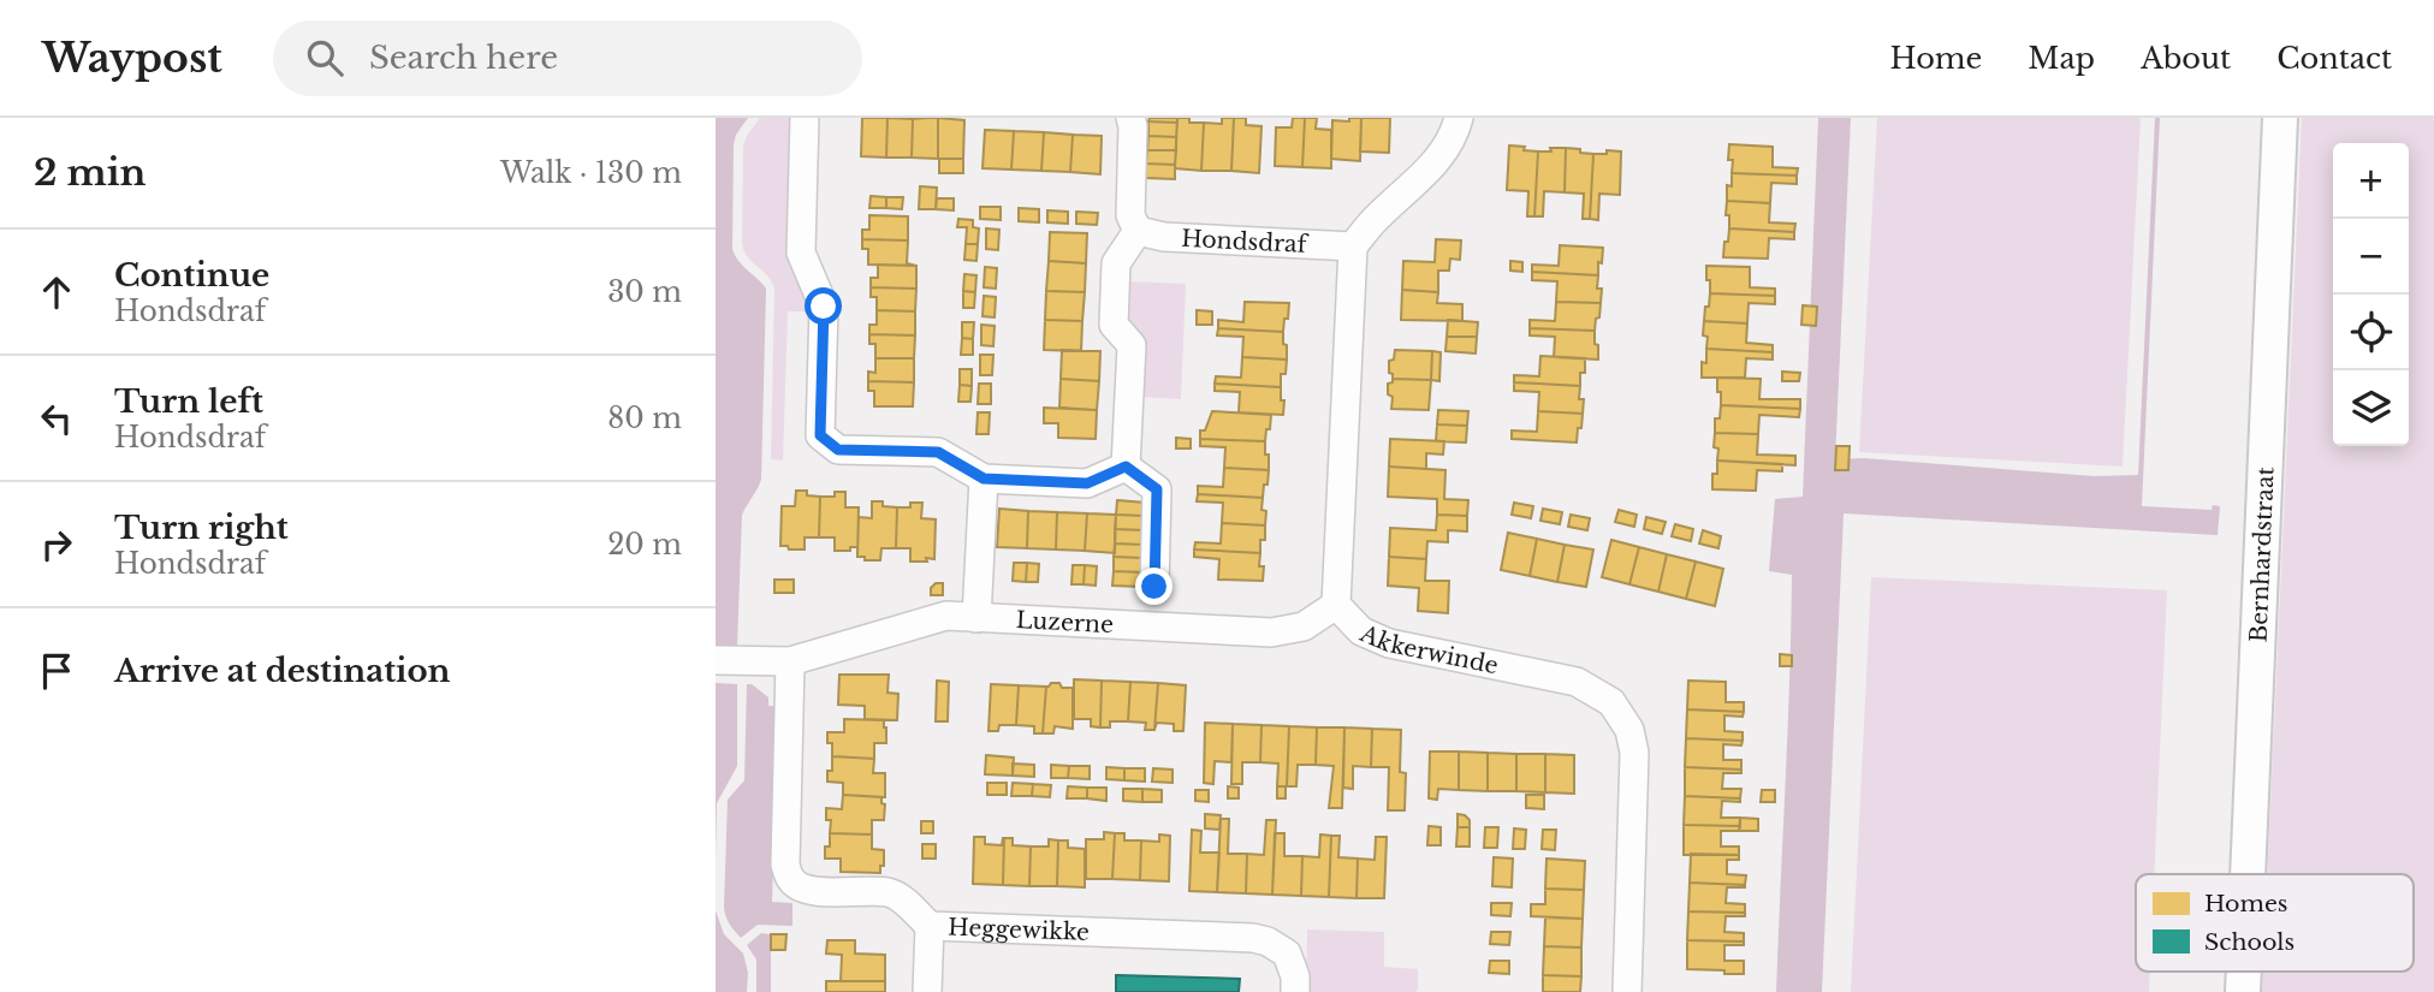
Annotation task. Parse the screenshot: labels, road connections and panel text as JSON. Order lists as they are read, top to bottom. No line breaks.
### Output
{"streets":{"street":["Hondsdraf","Bernhardstraat","Luzerne","Akkerwinde","Heggewikke"]},"crossings":[["Hondsdraf","Akkerwinde"],["Luzerne","Akkerwinde"],["Luzerne","Heggewikke"]],"legend":["Homes","Schools"],"page":{"header":"Waypost","search":"Search here","nav":["Home","Map","About","Contact"],"heading":["2 min","Walk · 130 m"],"map_buttons":["+","−"],"list":[["Continue","Hondsdraf","30 m"],["Turn left","Hondsdraf","80 m"],["Turn right","Hondsdraf","20 m"],"Arrive at destination"]}}
